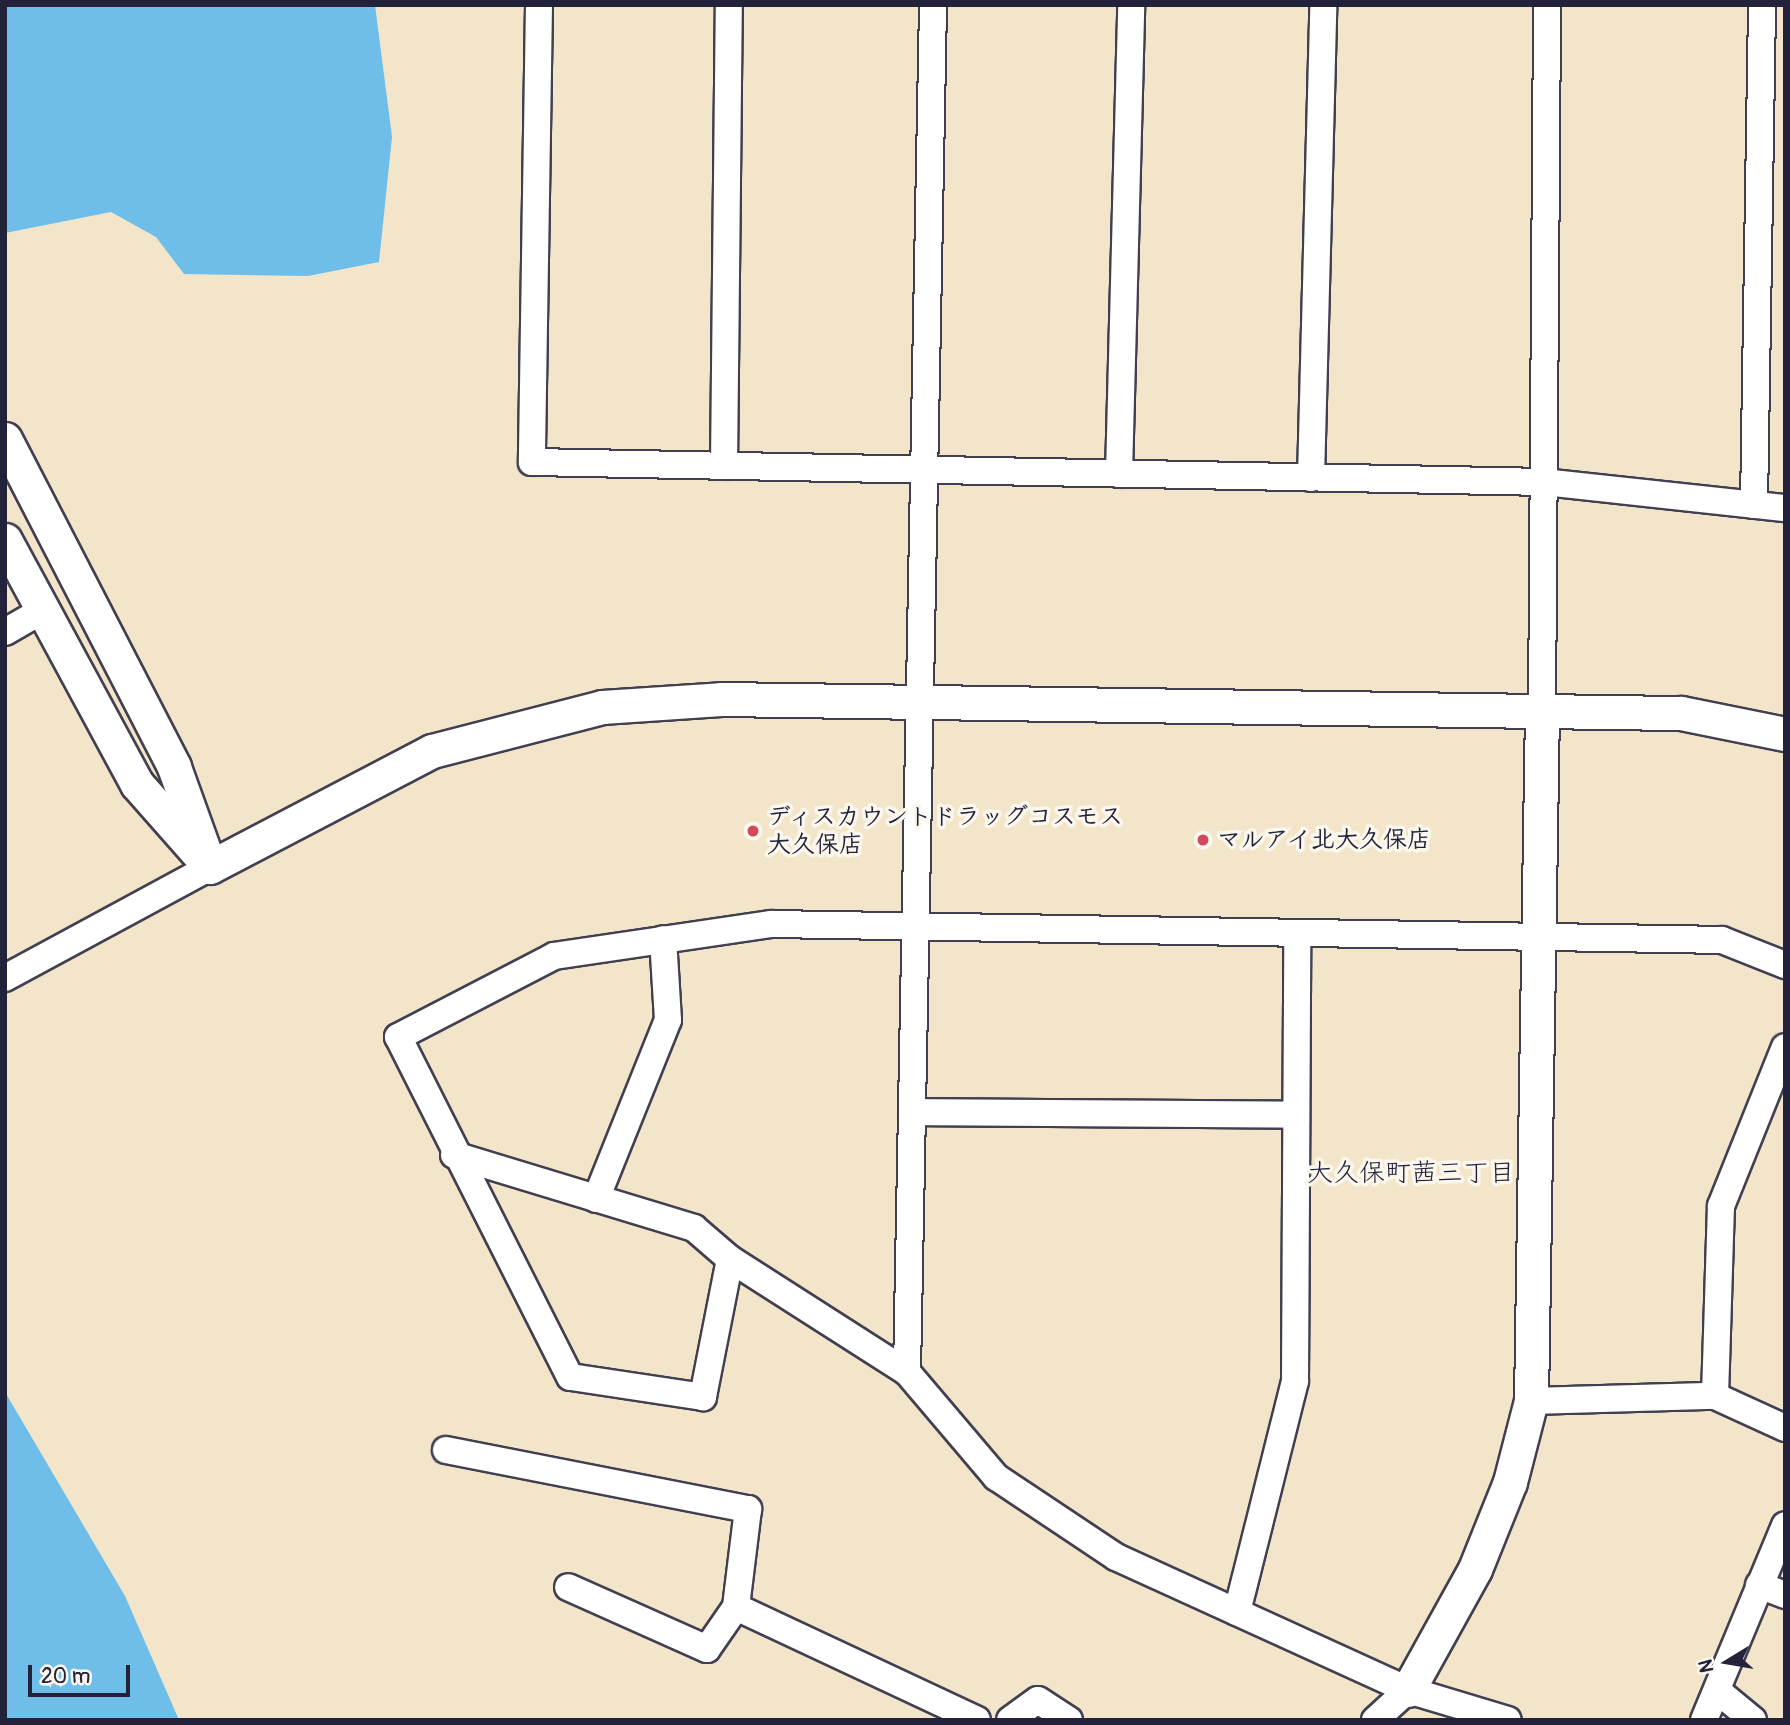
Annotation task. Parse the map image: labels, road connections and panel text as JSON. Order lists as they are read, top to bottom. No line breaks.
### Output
{"districts":["大久保町茜三丁目"],"places":["ディスカウントドラッグコスモス 大久保店","マルアイ北大久保店"],"scale_bar":"20 m","north":"left"}
